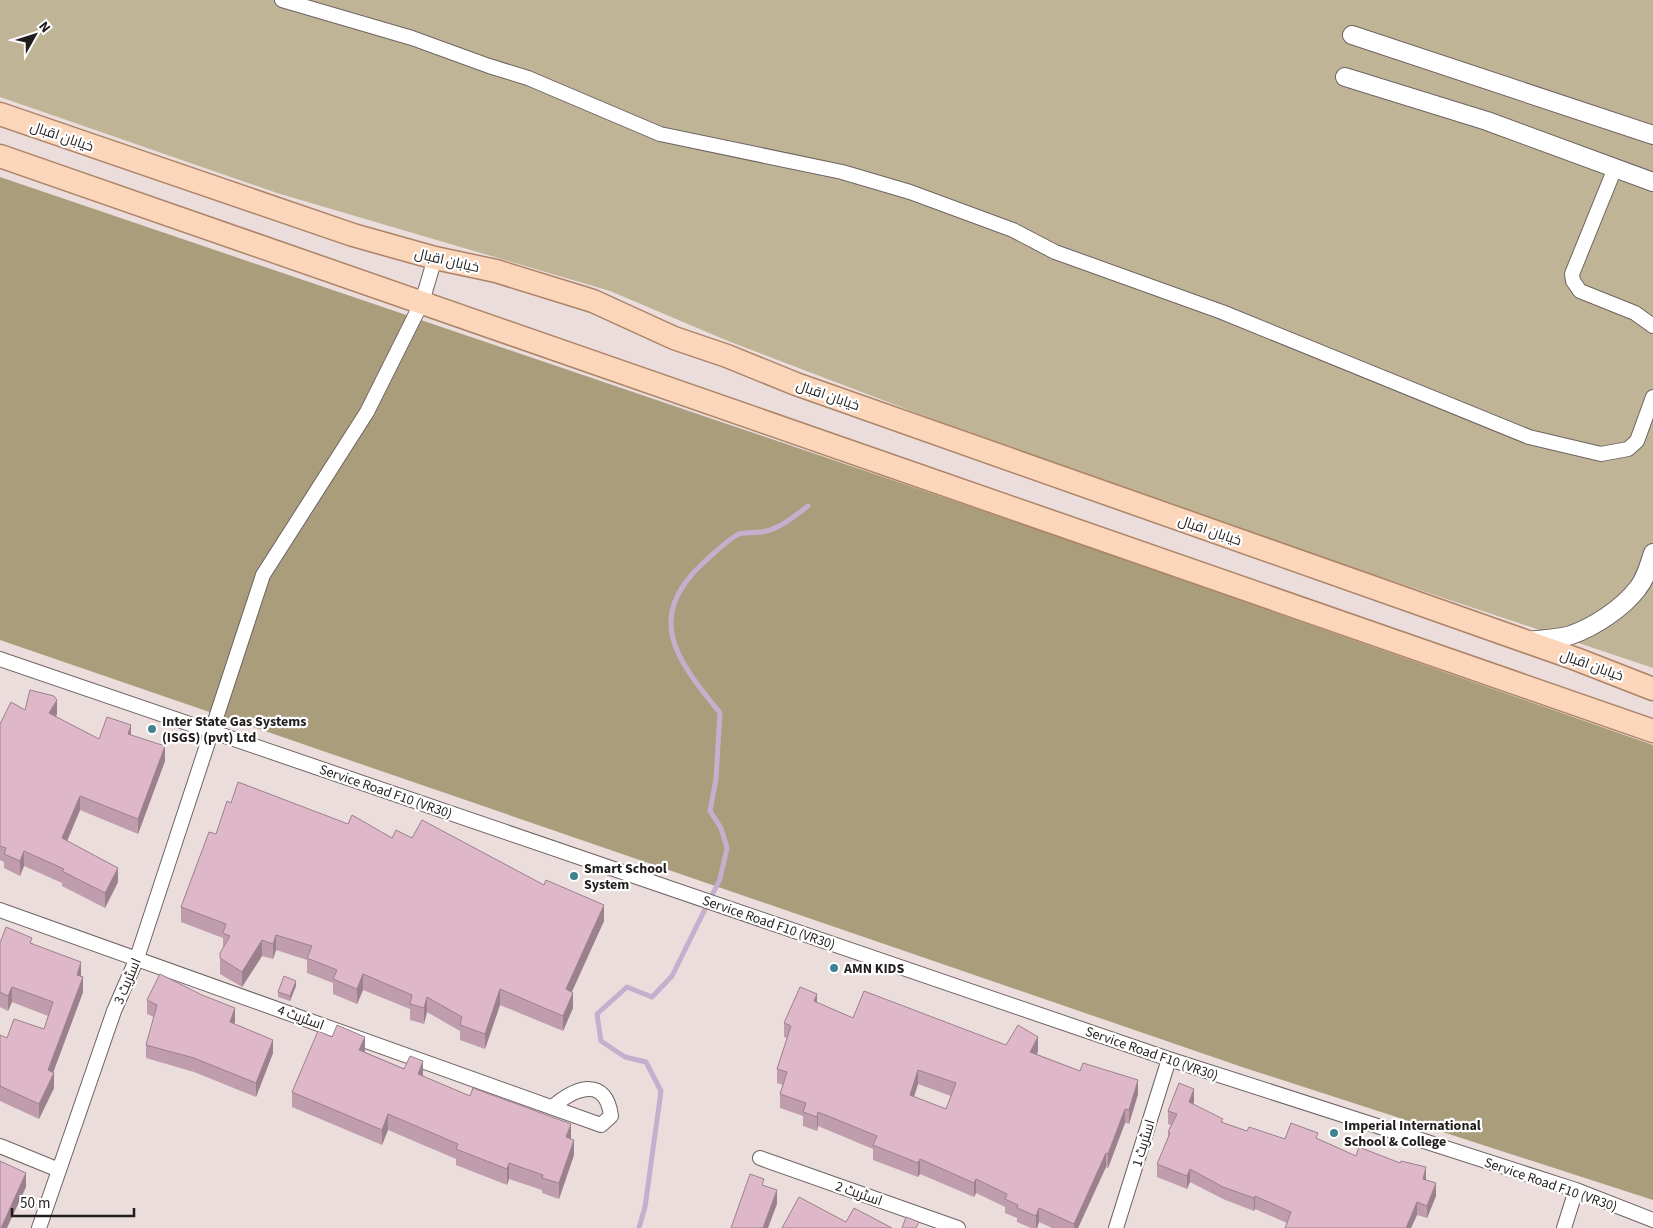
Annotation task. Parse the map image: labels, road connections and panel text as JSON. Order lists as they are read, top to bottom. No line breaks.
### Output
{"streets":{"main road":["خیابان اقبال"],"street":["Service Road F10 (VR30)","اسٹریٹ 3","اسٹریٹ 4","اسٹریٹ 1","اسٹریٹ 2"]},"crossings":[["خیابان اقبال","اسٹریٹ 3"],["Service Road F10 (VR30)","اسٹریٹ 3"],["Service Road F10 (VR30)","اسٹریٹ 1"],["اسٹریٹ 3","اسٹریٹ 4"]],"places":["Inter State Gas Systems (ISGS) (pvt) Ltd","Smart School System","AMN KIDS","Imperial International School & College"],"scale_bar":"50 m","north":"top right"}
